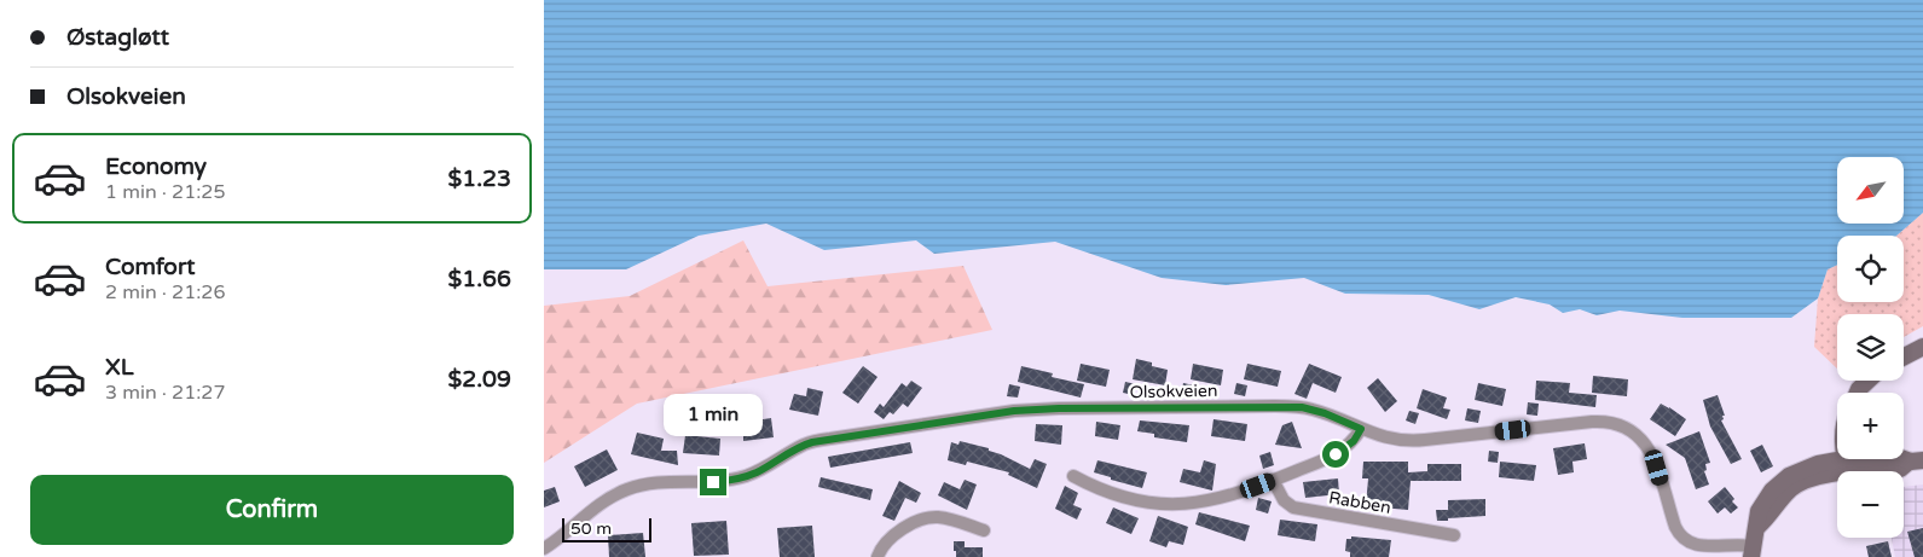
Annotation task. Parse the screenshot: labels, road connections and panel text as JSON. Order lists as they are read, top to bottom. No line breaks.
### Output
{"streets":{"street":["Olsokveien","Rabben"]},"scale_bar":"50 m","north":"bottom left","page":{"banner":["Østagløtt","Olsokveien"],"list":[{"name":"Economy","note":"1 min · 21:25","value":"$1.23"},{"name":"Comfort","note":"2 min · 21:26","value":"$1.66"},{"name":"XL","note":"3 min · 21:27","value":"$2.09"}],"map_buttons":["+","−"],"bubble":"1 min","buttons":"Confirm","scale":"50 m"}}
